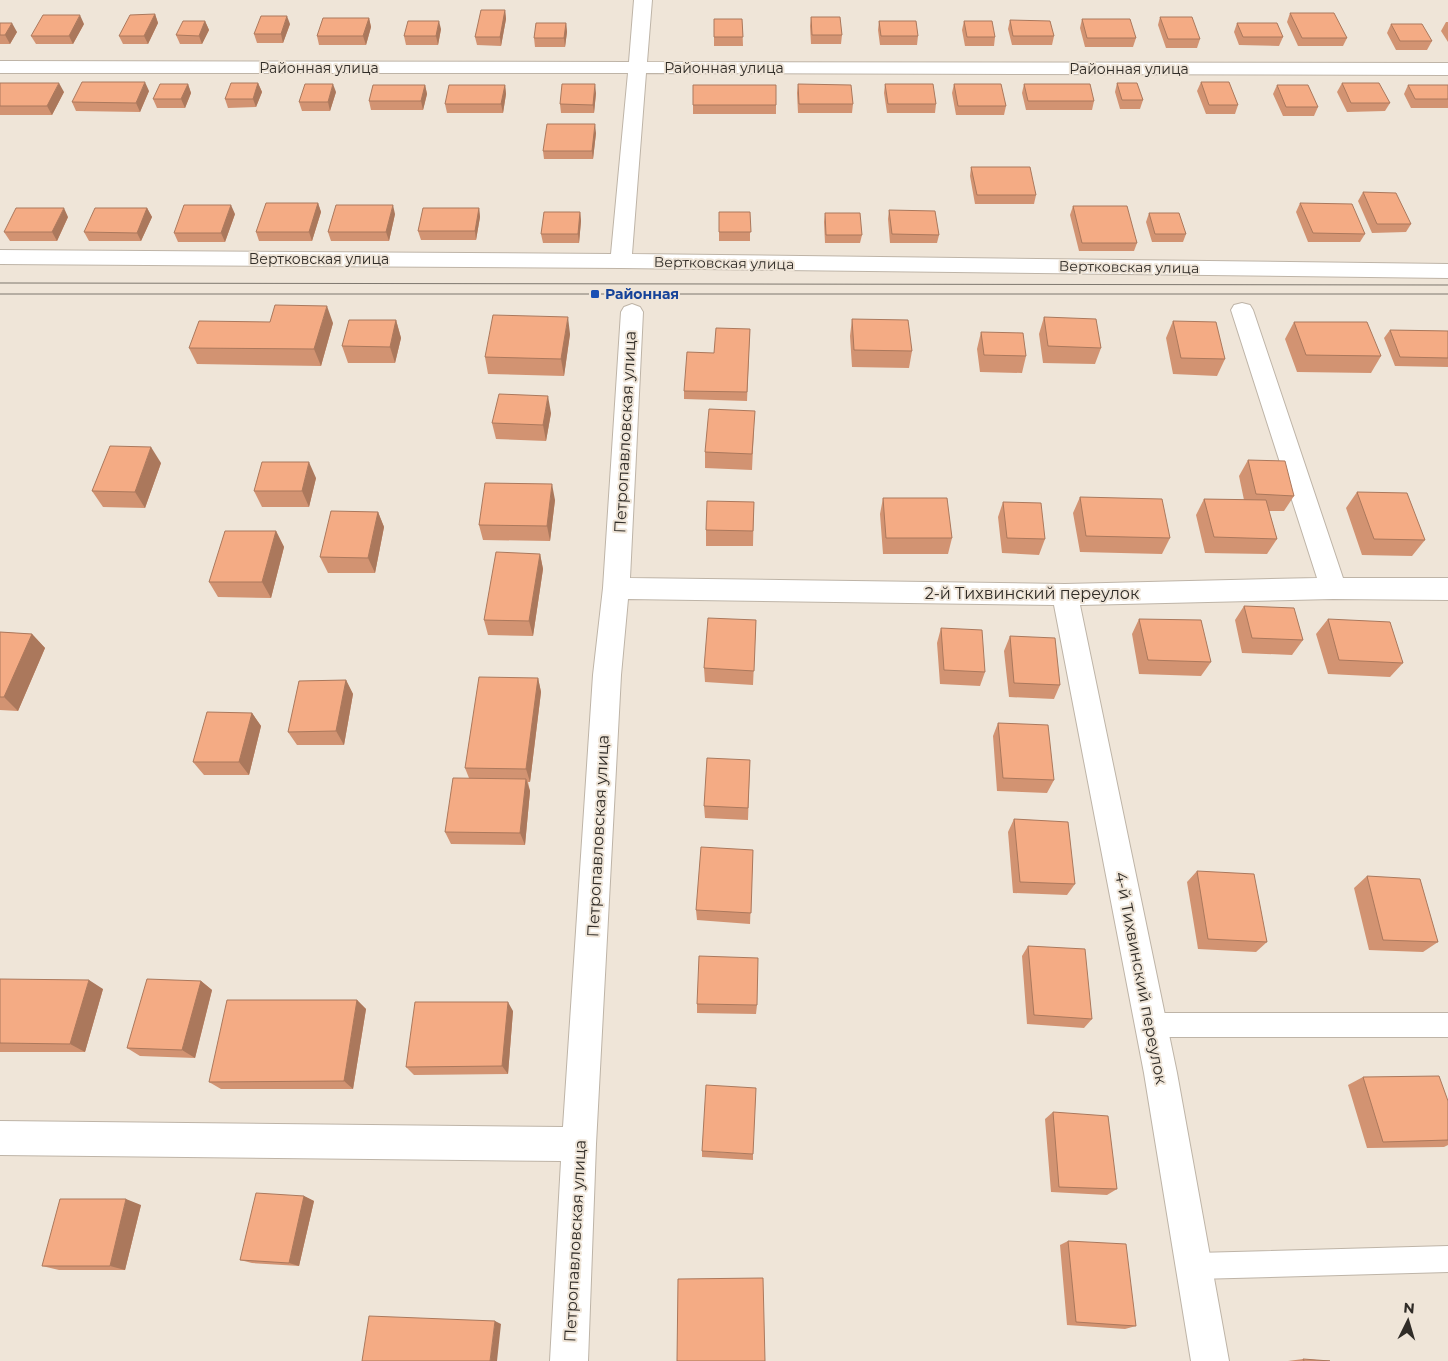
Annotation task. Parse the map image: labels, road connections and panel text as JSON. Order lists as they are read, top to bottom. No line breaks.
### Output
{"streets":{"street":["Районная улица","Вертковская улица","Петропавловская улица","2-й Тихвинский переулок","4-й Тихвинский переулок"]},"crossings":[["Петропавловская улица","2-й Тихвинский переулок"],["2-й Тихвинский переулок","4-й Тихвинский переулок"]],"places":{"transit":["Районная"]},"north":"top"}
